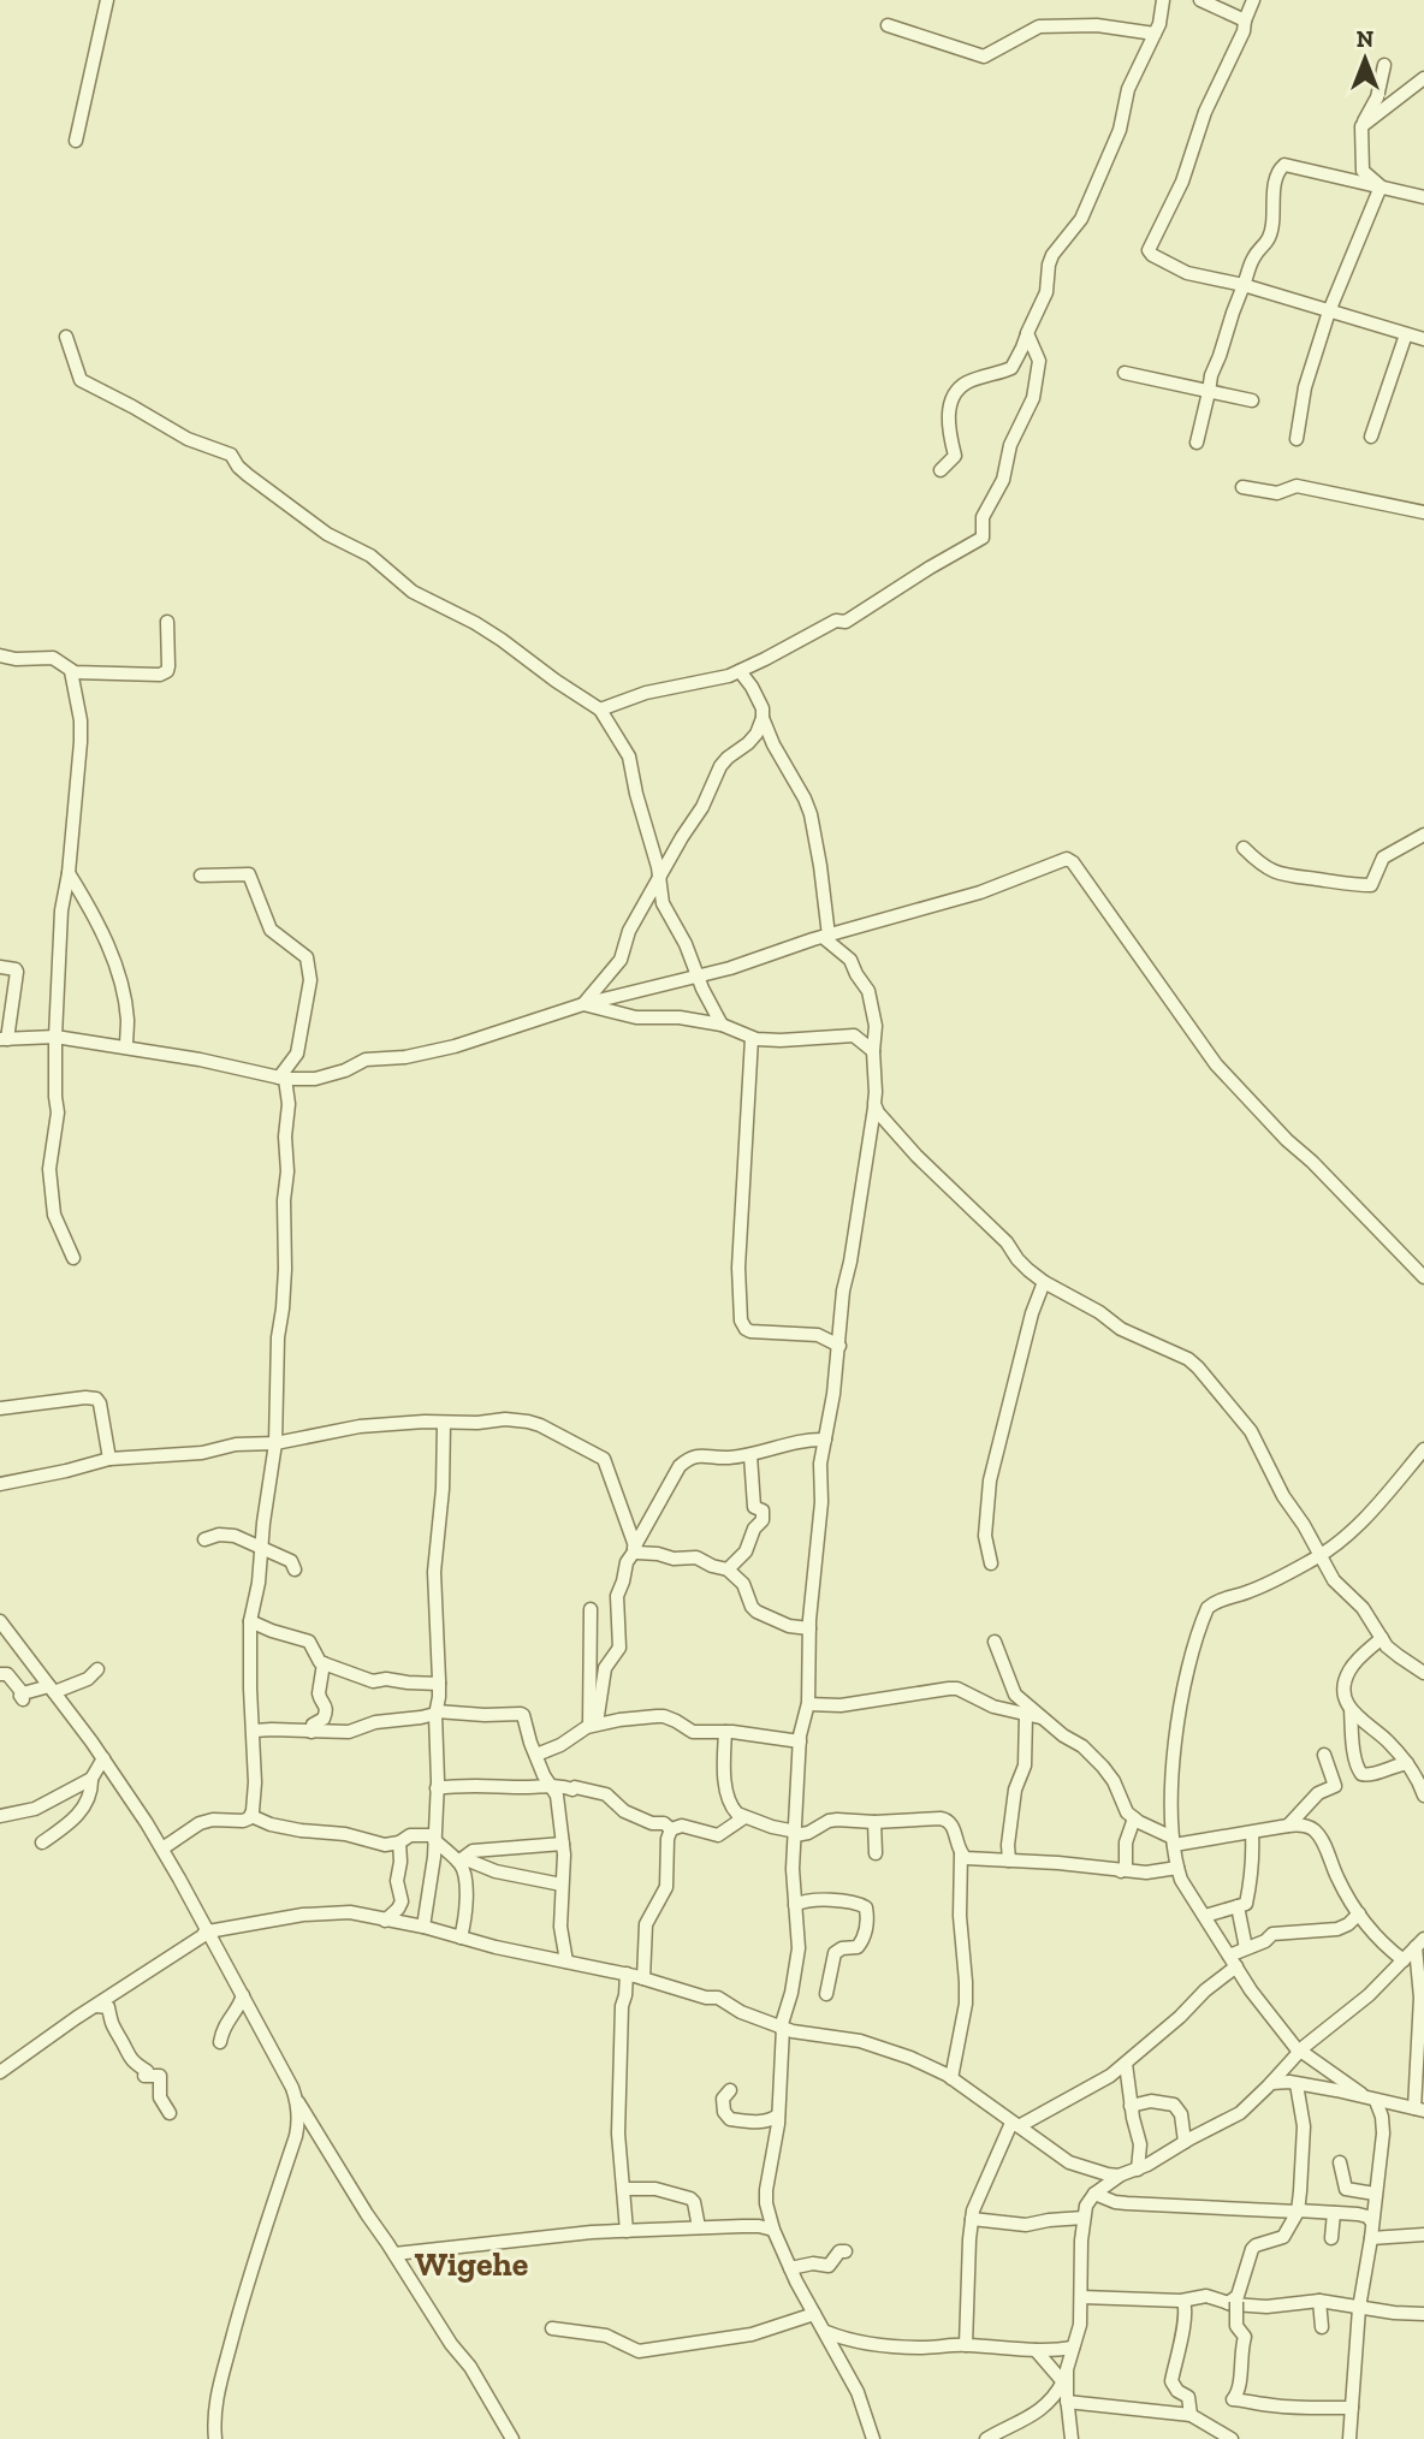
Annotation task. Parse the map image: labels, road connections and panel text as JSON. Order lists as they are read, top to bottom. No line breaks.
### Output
{"districts":["Wigehe"],"north":"top"}
